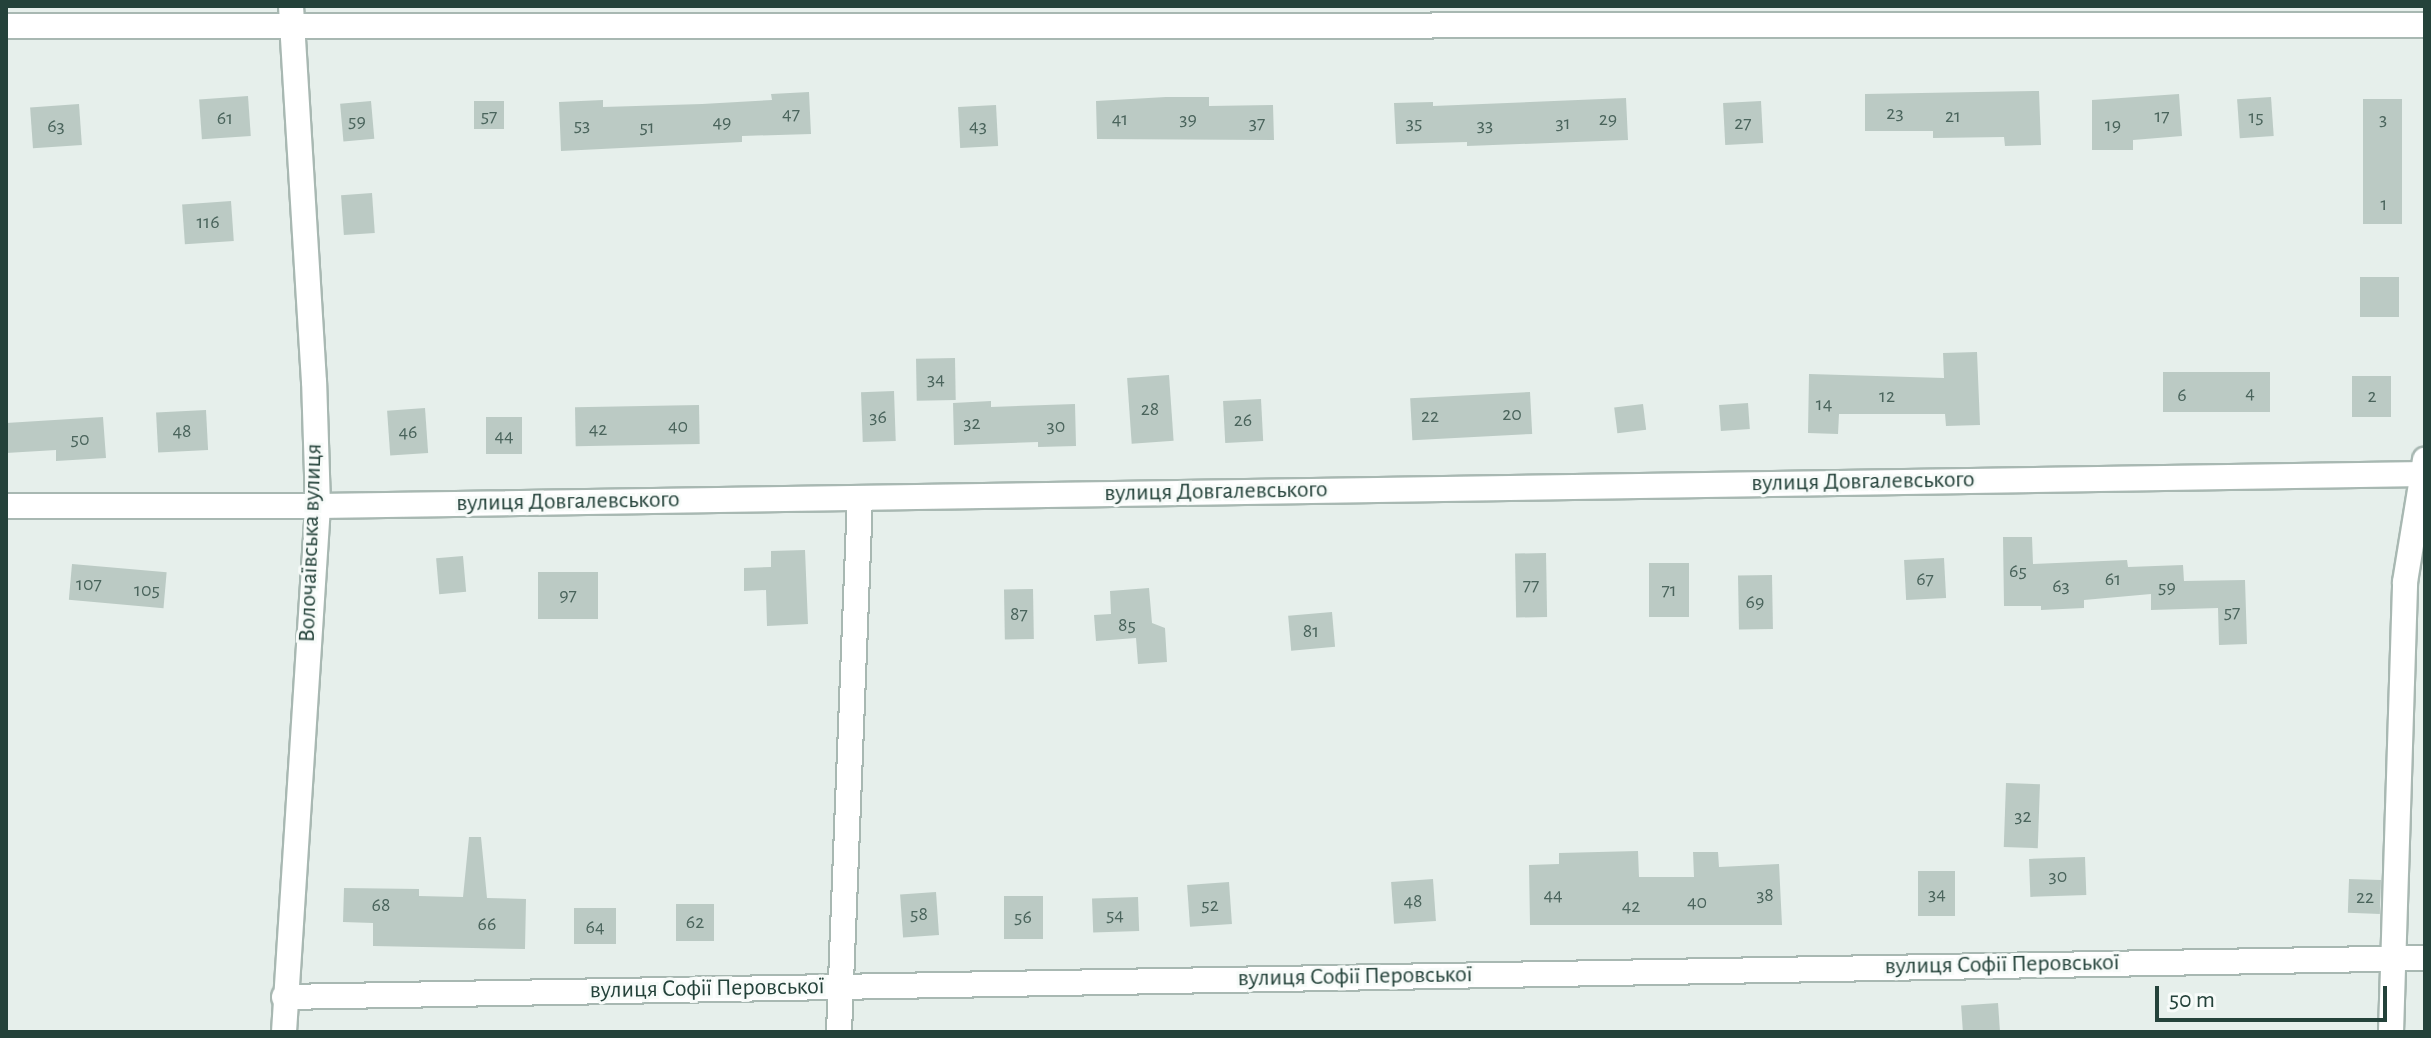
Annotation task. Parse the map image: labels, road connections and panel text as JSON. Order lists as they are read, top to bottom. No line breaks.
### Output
{"streets":{"street":["вулиця Довгалевського","Волочаївська вулиця","вулиця Софії Перовської"]},"crossings":[["вулиця Довгалевського","Волочаївська вулиця"],["Волочаївська вулиця","вулиця Софії Перовської"]],"house_numbers":["23","47","57","21","17","15","61","41","39","29","3","59","49","37","35","31","27","53","33","19","63","43","51","1","116","34","4","6","12","2","14","28","20","22","36","26","32","40","30","42","48","46","44","50","65","67","61","107","77","63","59","105","71","97","69","57","87","85","81","32","30","34","44","38","22","48","40","68","52","42","58","54","56","62","66","64"],"scale_bar":"50 m"}
